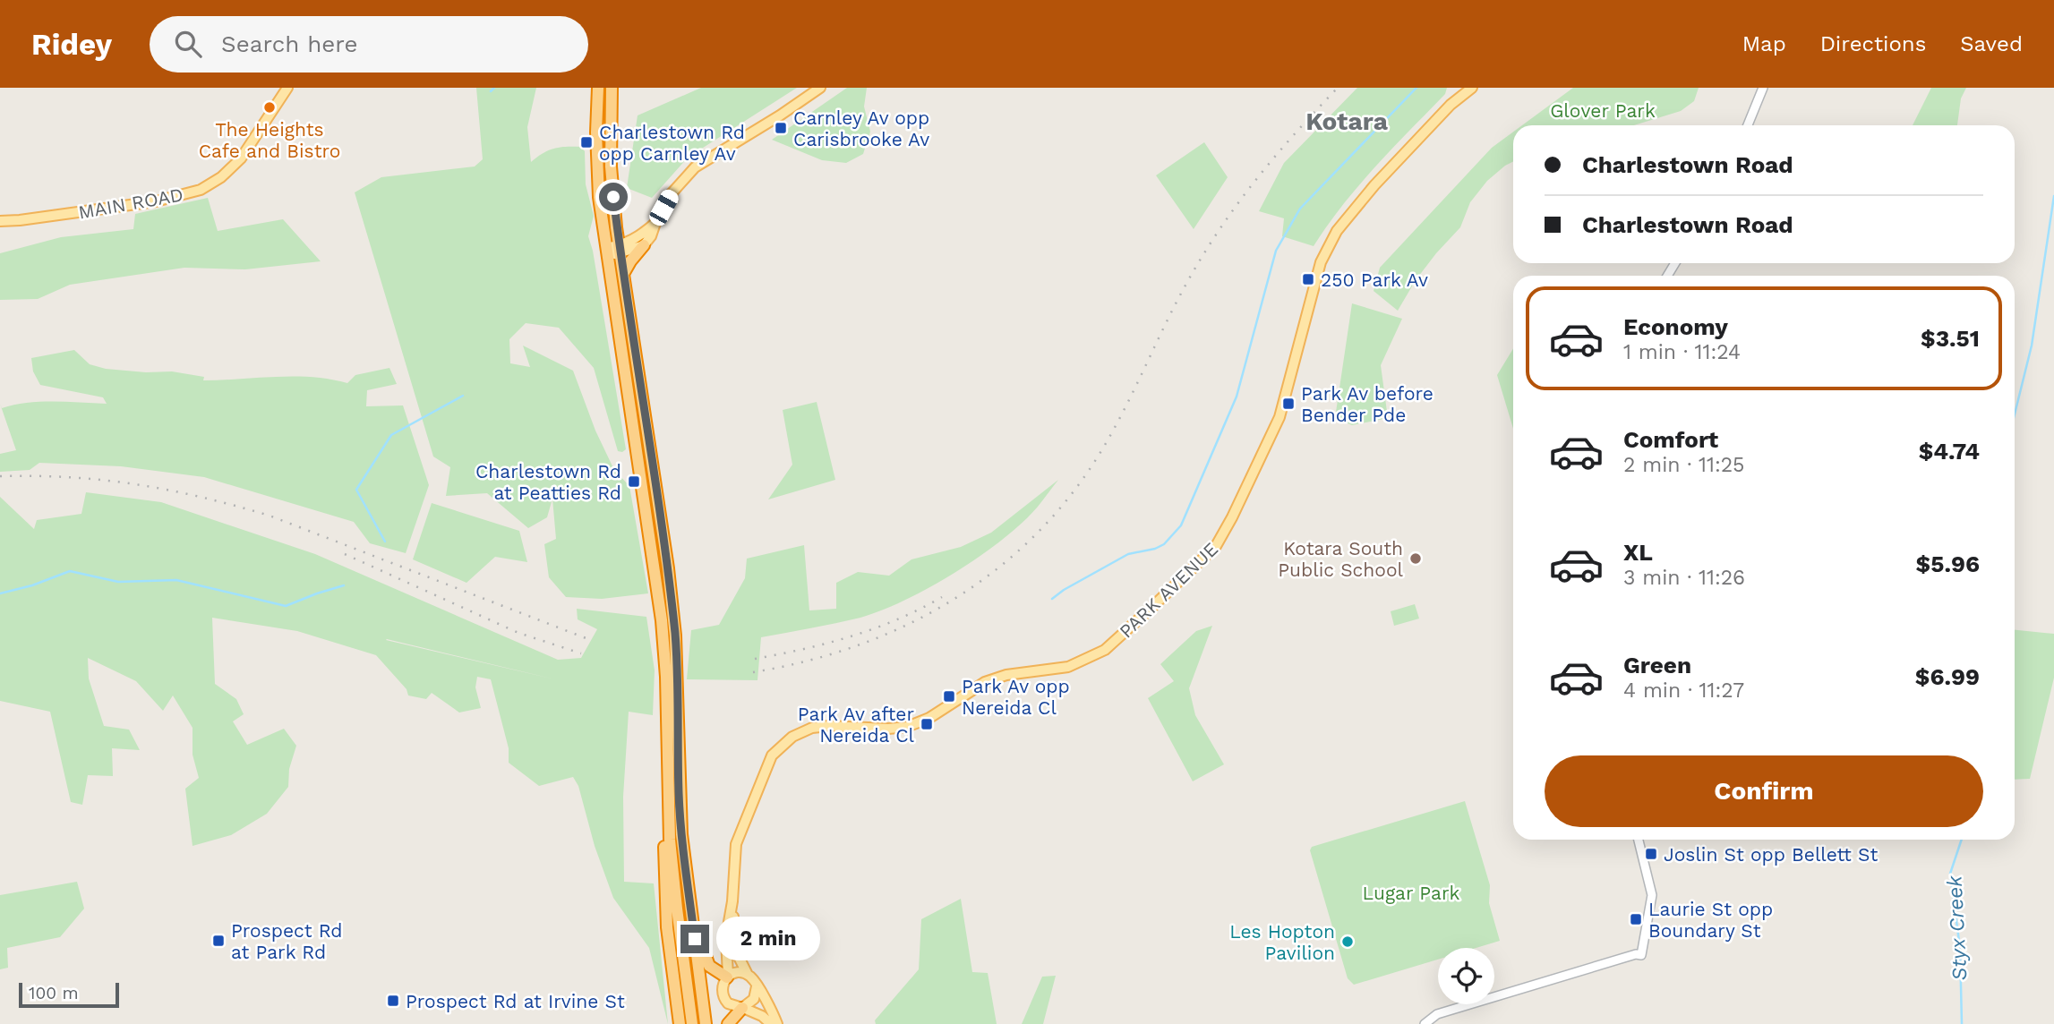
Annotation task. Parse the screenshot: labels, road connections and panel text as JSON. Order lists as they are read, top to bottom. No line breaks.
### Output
{"streets":{"main road":["MAIN ROAD","PARK AVENUE"]},"districts":["Kotara"],"water":["Styx Creek"],"parks":["Glover Park","Lugar Park"],"places":{"other":["The Heights Cafe and Bistro","Kotara South Public School","Les Hopton Pavilion"],"transit":["Carnley Av opp Carisbrooke Av","Charlestown Rd opp Carnley Av","250 Park Av","Park Av before Bender Pde","Charlestown Rd at Peatties Rd","Park Av opp Nereida Cl","Park Av after Nereida Cl","Joslin St opp Bellett St","Laurie St opp Boundary St","Prospect Rd at Park Rd","Prospect Rd at Irvine St"]},"scale_bar":"100 m","page":{"header":"Ridey","search":"Search here","nav":["Map","Directions","Saved"],"banner":["Charlestown Road","Charlestown Road"],"list":[{"name":"Economy","note":"1 min · 11:24","value":"$3.51"},{"name":"Comfort","note":"2 min · 11:25","value":"$4.74"},{"name":"XL","note":"3 min · 11:26","value":"$5.96"},{"name":"Green","note":"4 min · 11:27","value":"$6.99"}],"buttons":"Confirm","bubble":"2 min","scale":"100 m"}}
